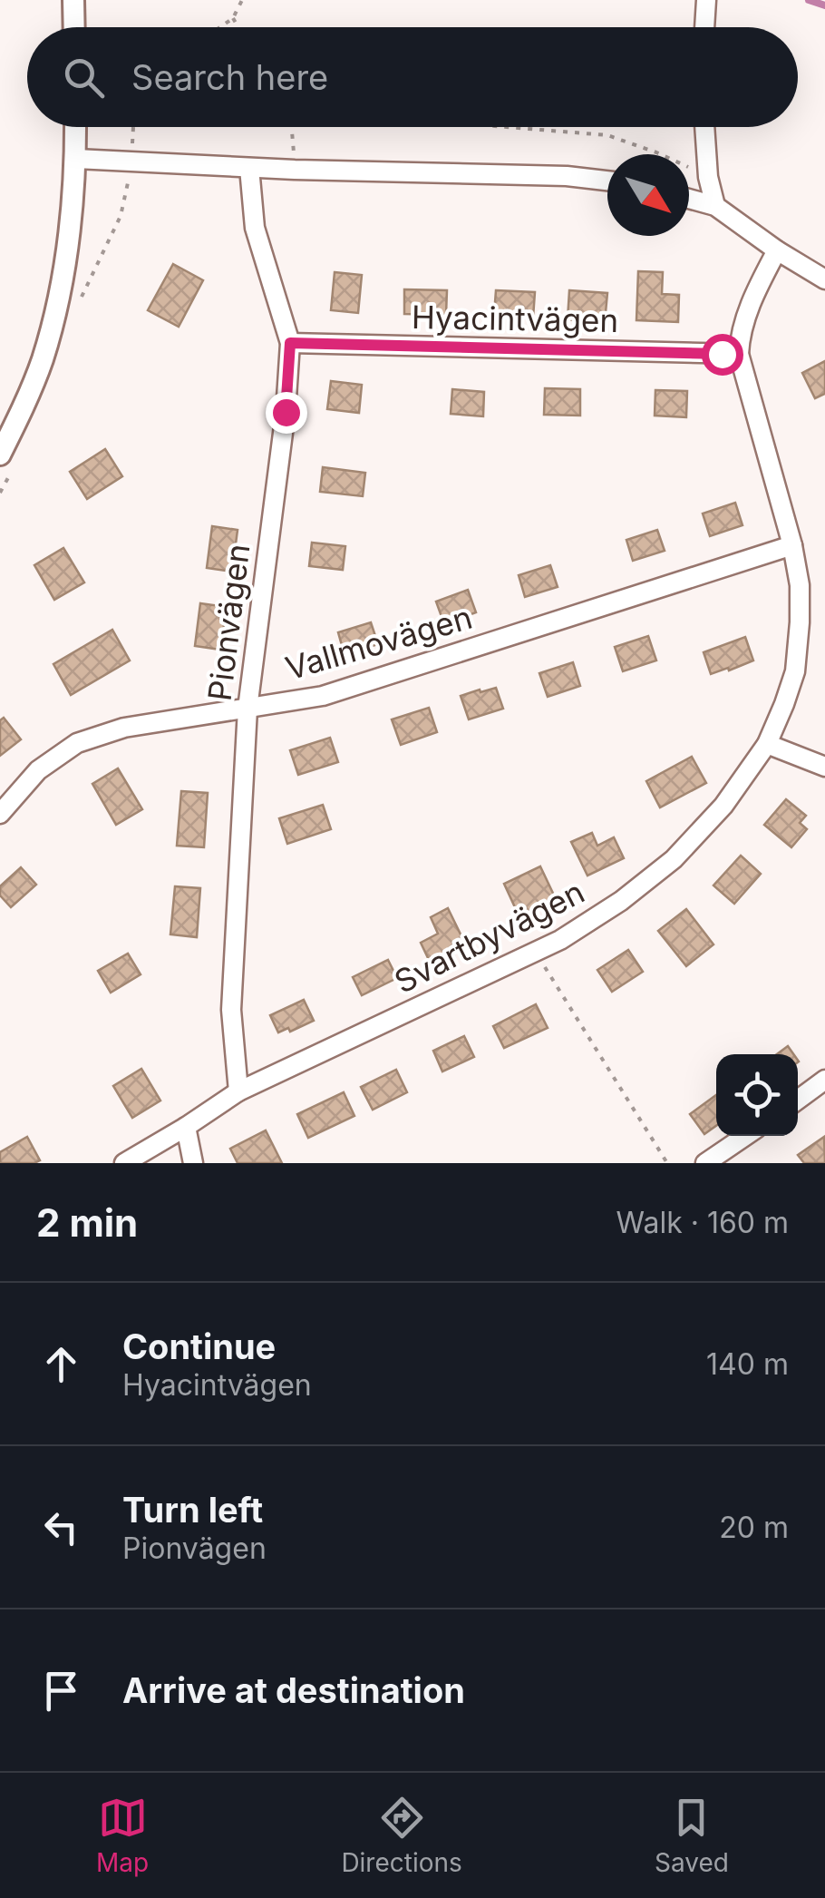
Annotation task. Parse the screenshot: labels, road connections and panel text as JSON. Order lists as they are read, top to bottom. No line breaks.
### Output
{"streets":{"street":["Hyacintvägen","Pionvägen","Vallmovägen","Svartbyvägen"]},"crossings":[["Hyacintvägen","Pionvägen"],["Hyacintvägen","Svartbyvägen"],["Pionvägen","Vallmovägen"],["Pionvägen","Svartbyvägen"],["Vallmovägen","Svartbyvägen"]],"north":"bottom right","page":{"search":"Search here","heading":["2 min","Walk · 160 m"],"list":[["Continue","Hyacintvägen","140 m"],["Turn left","Pionvägen","20 m"],"Arrive at destination"],"nav":["Map","Directions","Saved"]}}
